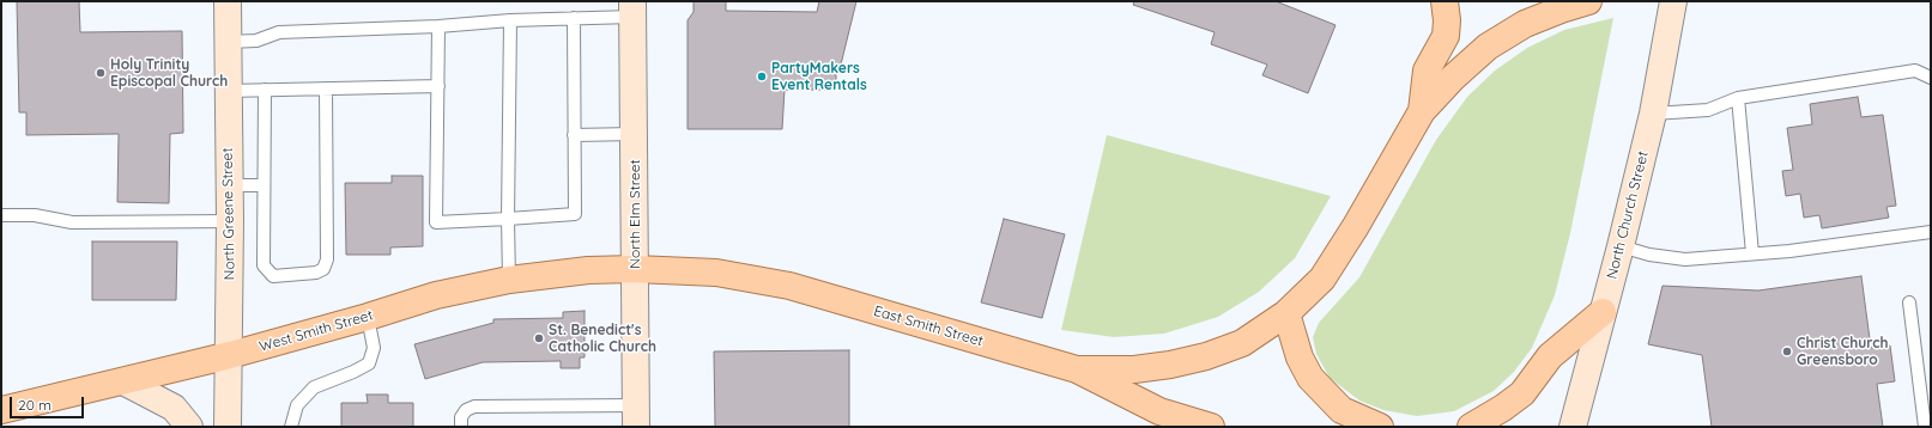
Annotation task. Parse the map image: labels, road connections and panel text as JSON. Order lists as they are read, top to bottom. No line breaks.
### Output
{"streets":{"main road":["East Smith Street","West Smith Street"],"street":["North Greene Street","North Elm Street","North Church Street"]},"crossings":[["North Greene Street","West Smith Street"],["North Elm Street","East Smith Street"],["North Elm Street","West Smith Street"],["East Smith Street","West Smith Street"]],"places":["Holy Trinity Episcopal Church","PartyMakers Event Rentals","St. Benedict's Catholic Church","Christ Church Greensboro"],"scale_bar":"20 m"}
